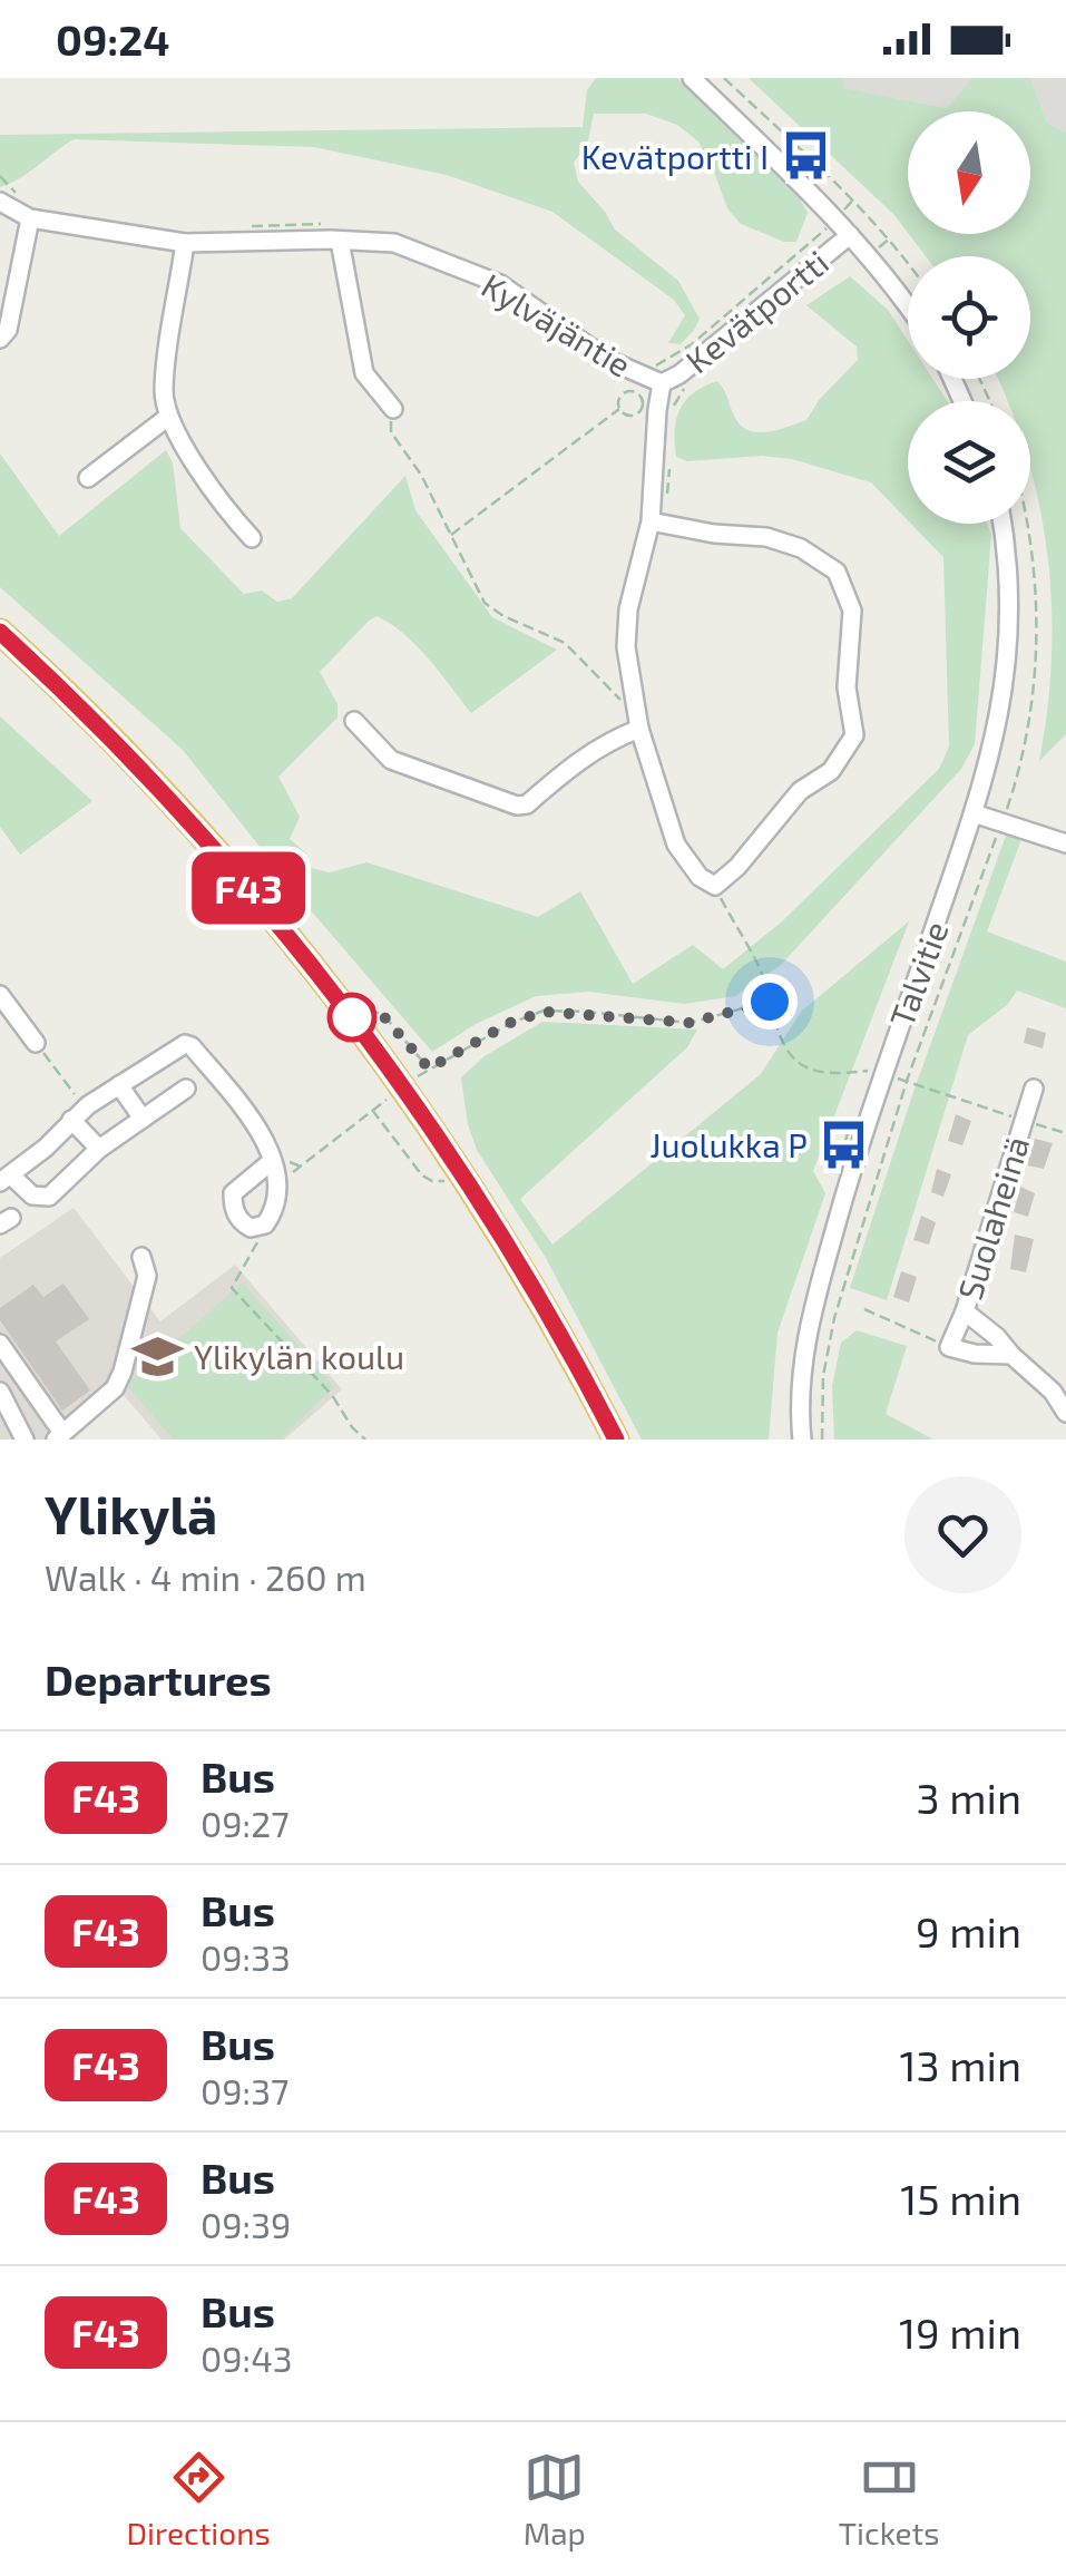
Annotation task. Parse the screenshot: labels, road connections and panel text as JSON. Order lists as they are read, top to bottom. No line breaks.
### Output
{"streets":{"street":["Kevätportti","Kylväjäntie","Talvitie","Suolaheinä"]},"crossings":[["Kevätportti","Kylväjäntie"]],"places":{"bus stop":["Kevätportti I","Juolukka P"],"school or university":["Ylikylän koulu"]},"lines":["bus line F43"],"north":"bottom","page":{"status":"09:24","on_map":"F43","heading":[["Ylikylä","Walk · 4 min · 260 m"],"Departures"],"list":[{"mark":"F43","name":"Bus","note":"09:27","value":"3 min"},{"mark":"F43","name":"Bus","note":"09:33","value":"9 min"},{"mark":"F43","name":"Bus","note":"09:37","value":"13 min"},{"mark":"F43","name":"Bus","note":"09:39","value":"15 min"},{"mark":"F43","name":"Bus","note":"09:43","value":"19 min"}],"tabs":["Directions","Map","Tickets"]}}
